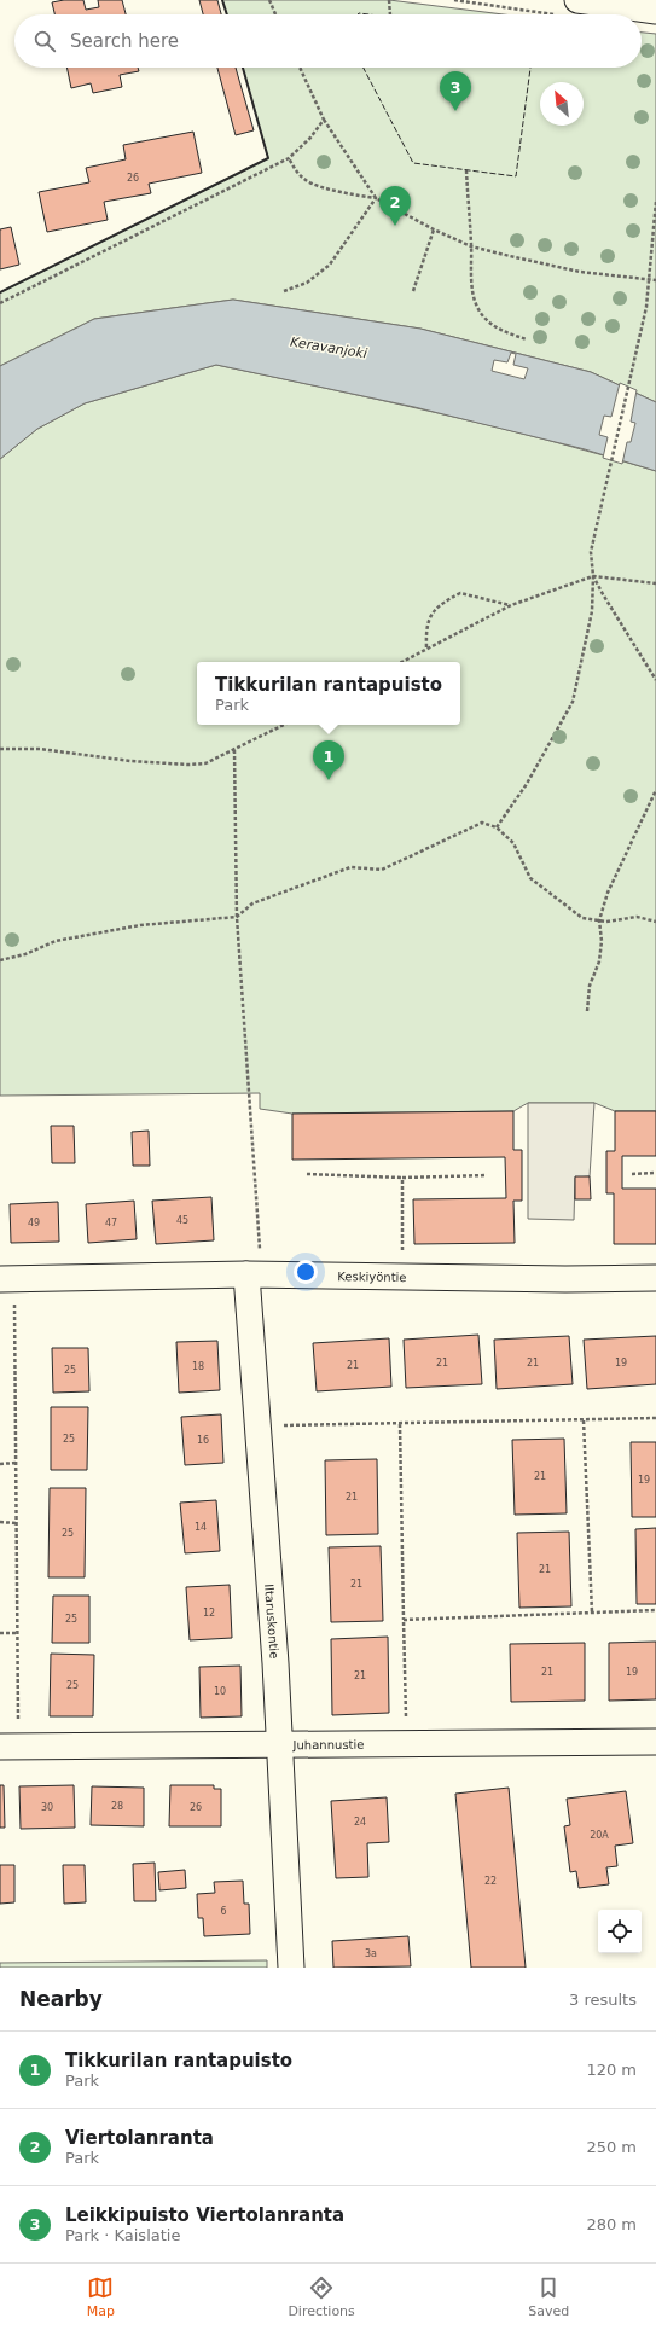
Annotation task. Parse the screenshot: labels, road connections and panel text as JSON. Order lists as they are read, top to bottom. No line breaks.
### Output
{"streets":{"street":["Keskiyöntie","Iltaruskontie","Juhannustie"]},"crossings":[["Keskiyöntie","Iltaruskontie"],["Iltaruskontie","Juhannustie"]],"water":["Keravanjoki"],"house_numbers":["26","45","49","47","21","21","19","21","18","25","25","16","21","19","21","14","25","21","21","12","25","21","19","21","25","10","28","30","26","24","20A","22","6","3a"],"north":"top left","page":{"search":"Search here","pins":["3","2","1"],"popup":["Tikkurilan rantapuisto","Park"],"heading":["Nearby","3 results"],"list":[{"mark":"1","name":"Tikkurilan rantapuisto","note":"Park","value":"120 m"},{"mark":"2","name":"Viertolanranta","note":"Park","value":"250 m"},{"mark":"3","name":"Leikkipuisto Viertolanranta","note":"Park · Kaislatie","value":"280 m"}],"nav":["Map","Directions","Saved"]}}
